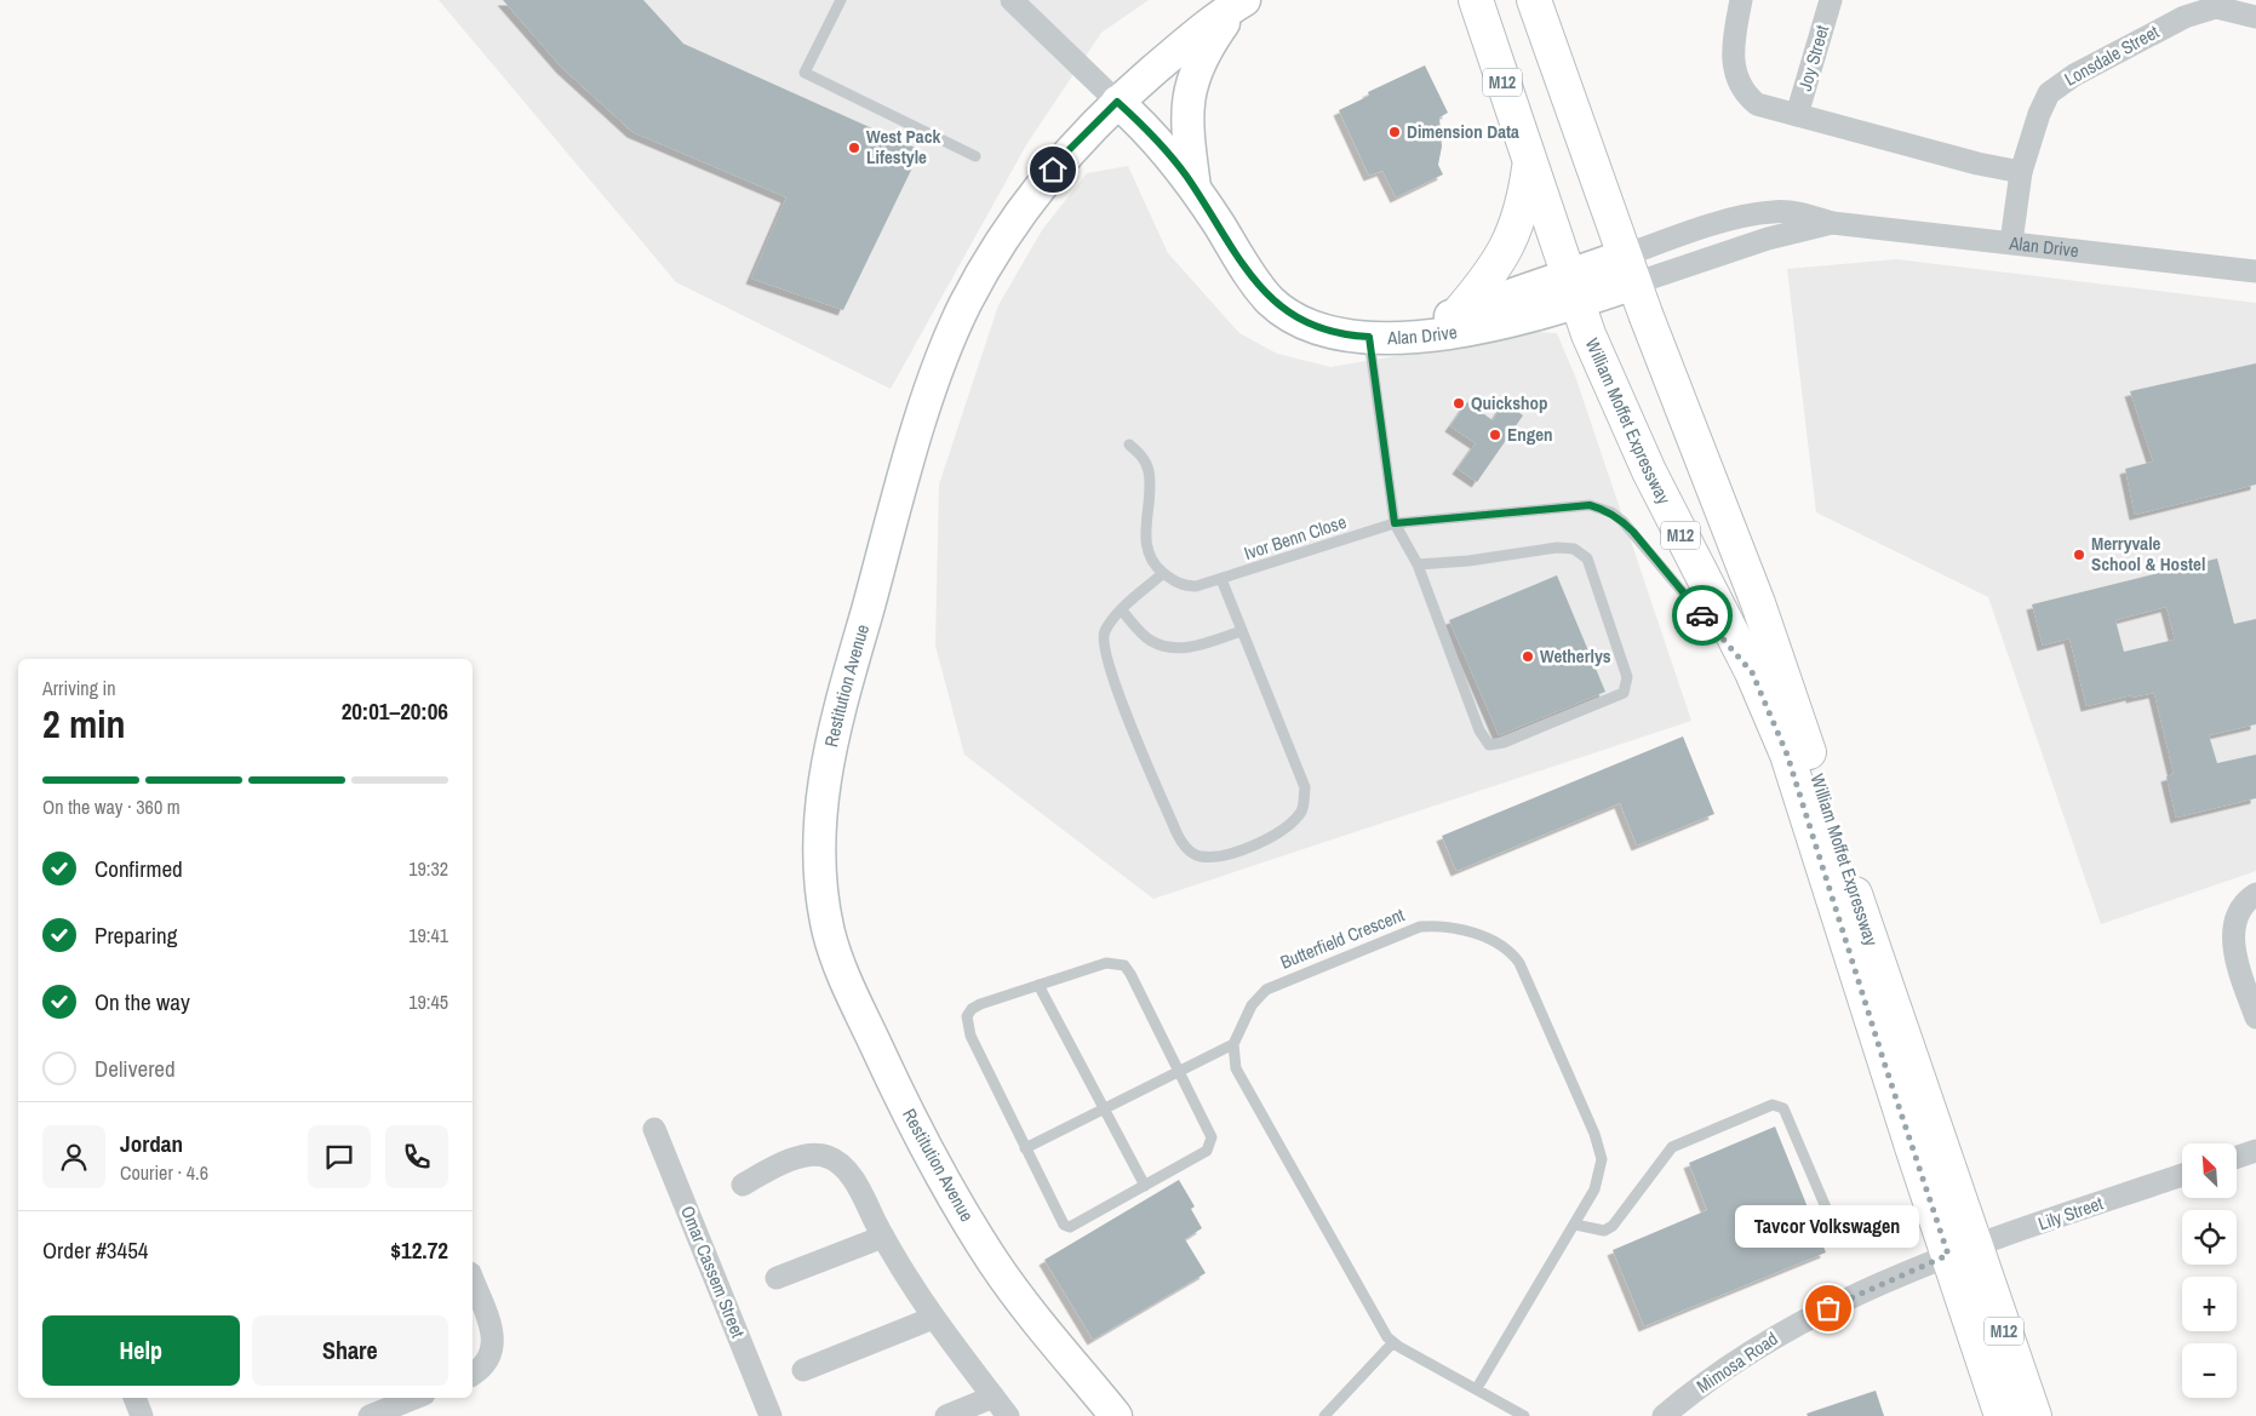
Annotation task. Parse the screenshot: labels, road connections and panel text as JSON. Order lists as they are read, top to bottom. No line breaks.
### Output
{"streets":{"main road":["M12","William Moffet Expressway"],"street":["Lonsdale Street","Joy Street","Alan Drive","Restitution Avenue","Lily Street","Omar Cassem Street","Mimosa Road"],"lane":["Ivor Benn Close","Butterfield Crescent"]},"crossings":[["Lonsdale Street","Alan Drive"],["Alan Drive","William Moffet Expressway"],["William Moffet Expressway","Ivor Benn Close"],["William Moffet Expressway","Lily Street"],["William Moffet Expressway","Mimosa Road"],["Lily Street","Mimosa Road"]],"places":["Dimension Data","West Pack Lifestyle","Quickshop","Engen","Merryvale School & Hostel","Wetherlys","Tavcor Volkswagen"],"north":"top left","page":{"heading":["2 min","Arriving in","20:01–20:06"],"panel":["Jordan","Courier · 4.6","Order #3454","$12.72"],"bar":"On the way · 360 m","list":[["Confirmed","19:32"],["Preparing","19:41"],["On the way","19:45"],"Delivered"],"map_buttons":["+","−"],"bubble":"Tavcor Volkswagen","buttons":["Help","Share"]}}
